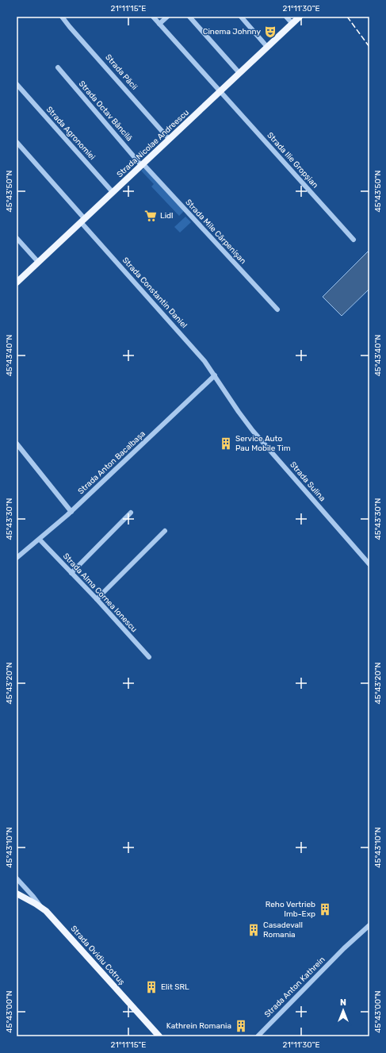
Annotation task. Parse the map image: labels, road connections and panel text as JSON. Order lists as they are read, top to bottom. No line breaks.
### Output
{"streets":{"main road":["Strada Nicolae Andreescu","Strada Ovidiu Cotruș"],"street":["Strada Păcii","Strada Octav Băncilă","Strada Agronomiei","Strada Ilie Gropșian","Strada Mile Cărpenișan","Strada Constantin Daniel","Strada Anton Bacalbașa","Strada Sulina","Strada Alma Cornea Ionescu","Strada Anton Kathrein"]},"crossings":[["Strada Păcii","Strada Nicolae Andreescu"],["Strada Octav Băncilă","Strada Nicolae Andreescu"],["Strada Octav Băncilă","Strada Mile Cărpenișan"],["Strada Agronomiei","Strada Nicolae Andreescu"],["Strada Nicolae Andreescu","Strada Ilie Gropșian"],["Strada Nicolae Andreescu","Strada Mile Cărpenișan"],["Strada Nicolae Andreescu","Strada Constantin Daniel"],["Strada Constantin Daniel","Strada Anton Bacalbașa"],["Strada Constantin Daniel","Strada Sulina"],["Strada Anton Bacalbașa","Strada Sulina"],["Strada Anton Bacalbașa","Strada Alma Cornea Ionescu"]],"places":{"theatre":["Cinema Johnny"],"supermarket":["Lidl"],"building":["Service Auto Pau Mobile Tim","Reho Vertrieb Imb-Exp","Casadevall Romania","Elit SRL","Kathrein Romania"]},"north":"top","coordinates":["21°11'15\"E","21°11'30\"E","45°43'50\"N","45°43'40\"N","45°43'30\"N","45°43'20\"N","45°43'10\"N","45°43'00\"N"]}
